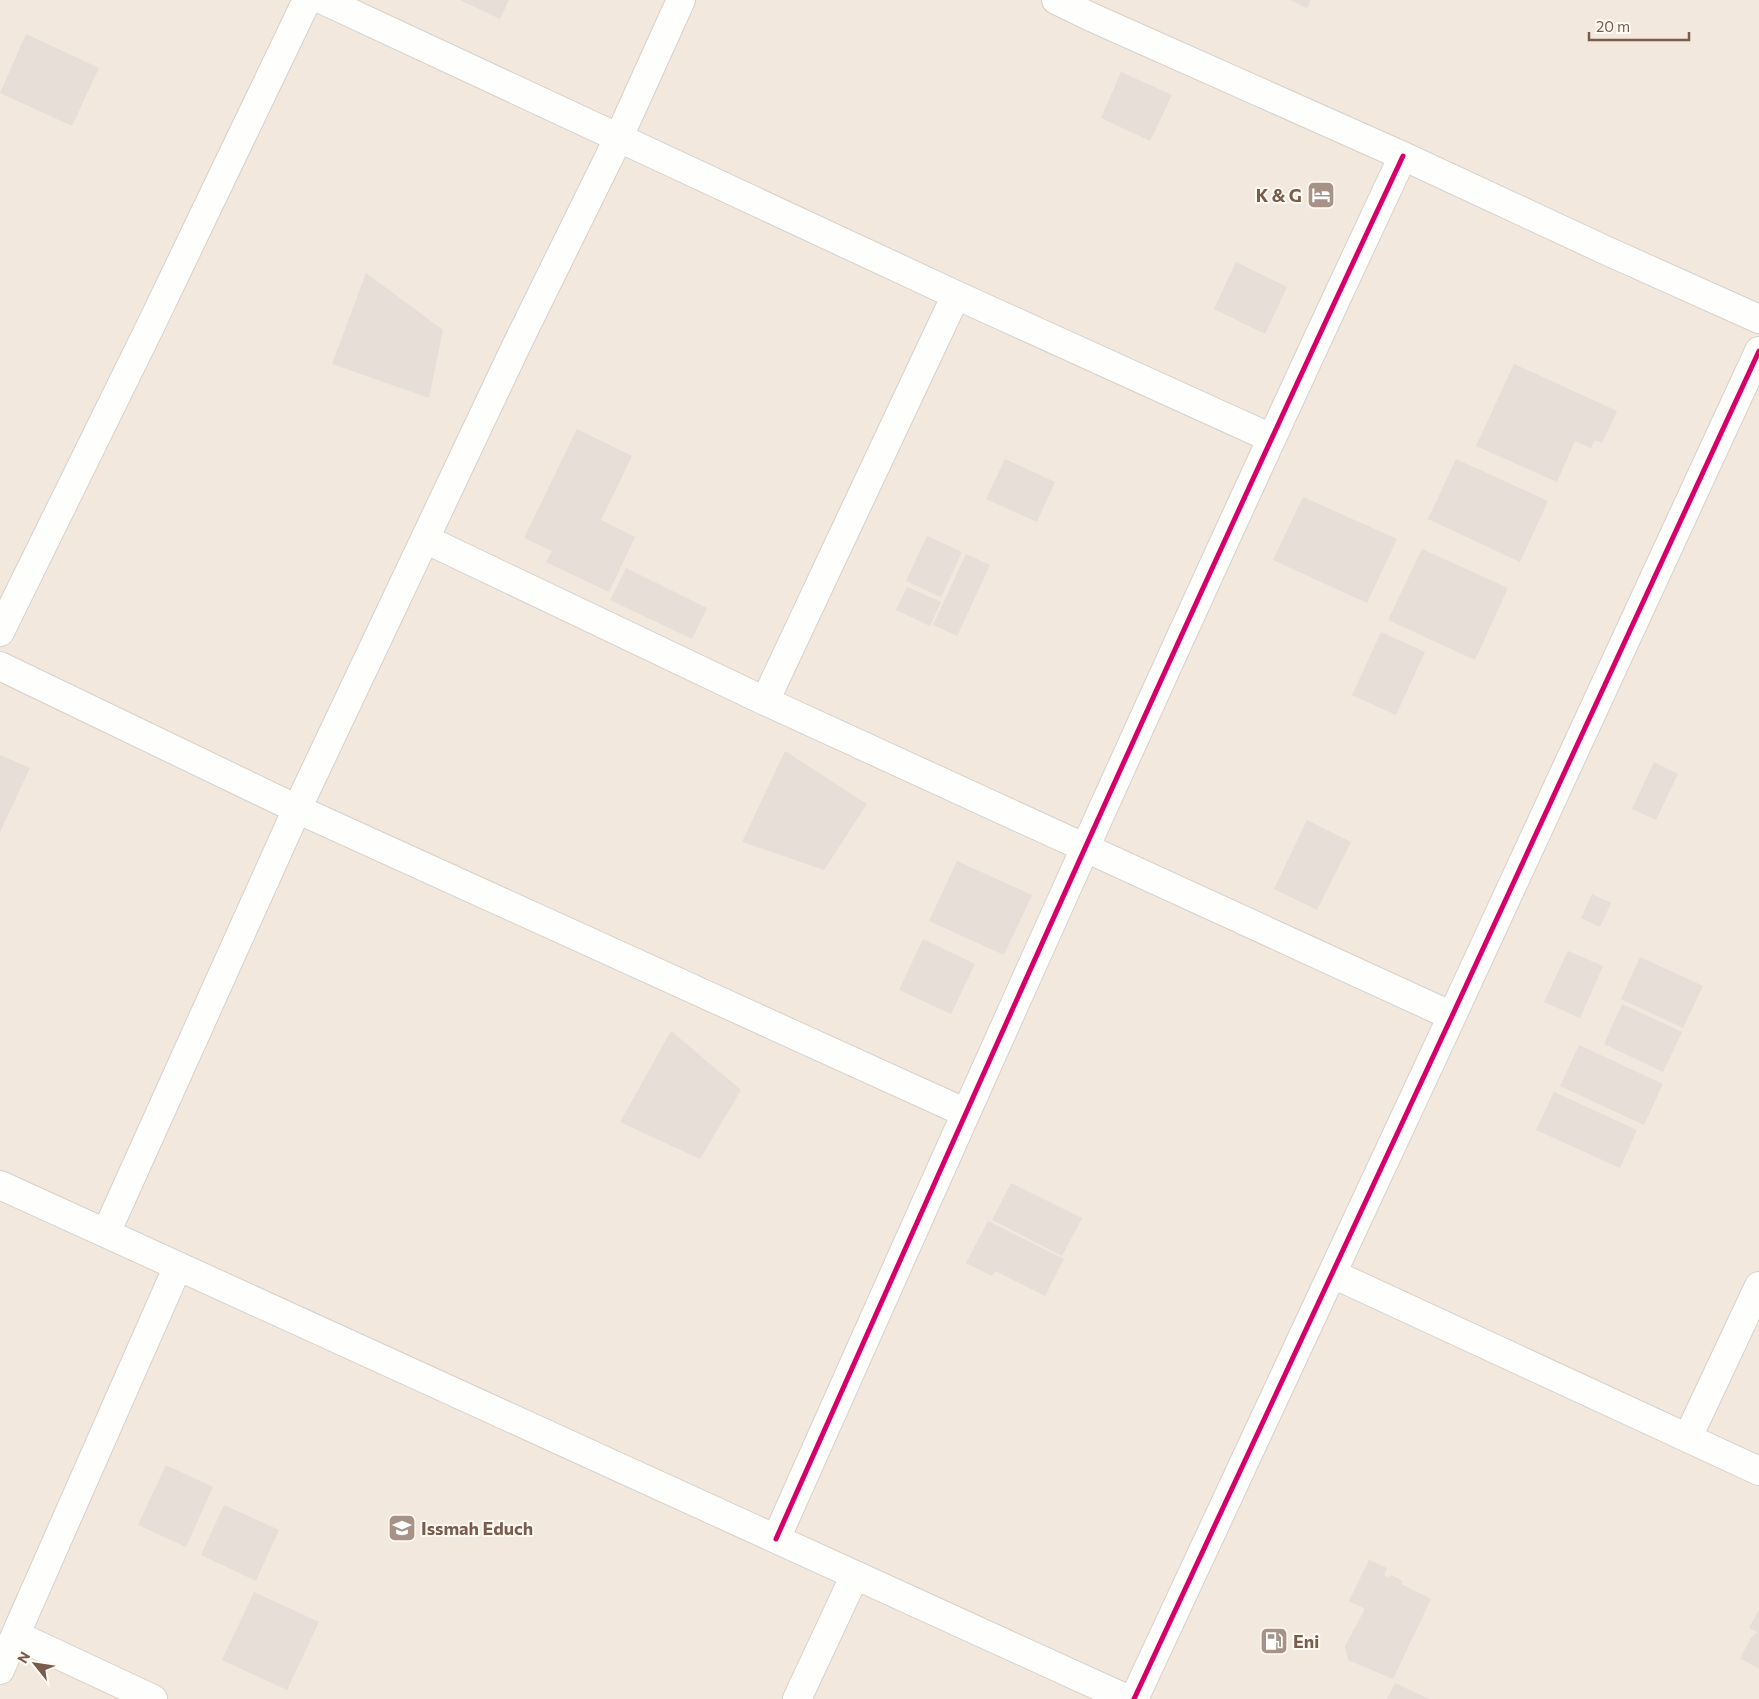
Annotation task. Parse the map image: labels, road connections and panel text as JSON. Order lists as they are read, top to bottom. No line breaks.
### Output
{"places":{"hotel":["K & G"],"school or university":["Issmah Educh"],"fuel station":["Eni"]},"scale_bar":"20 m","north":"top left"}
